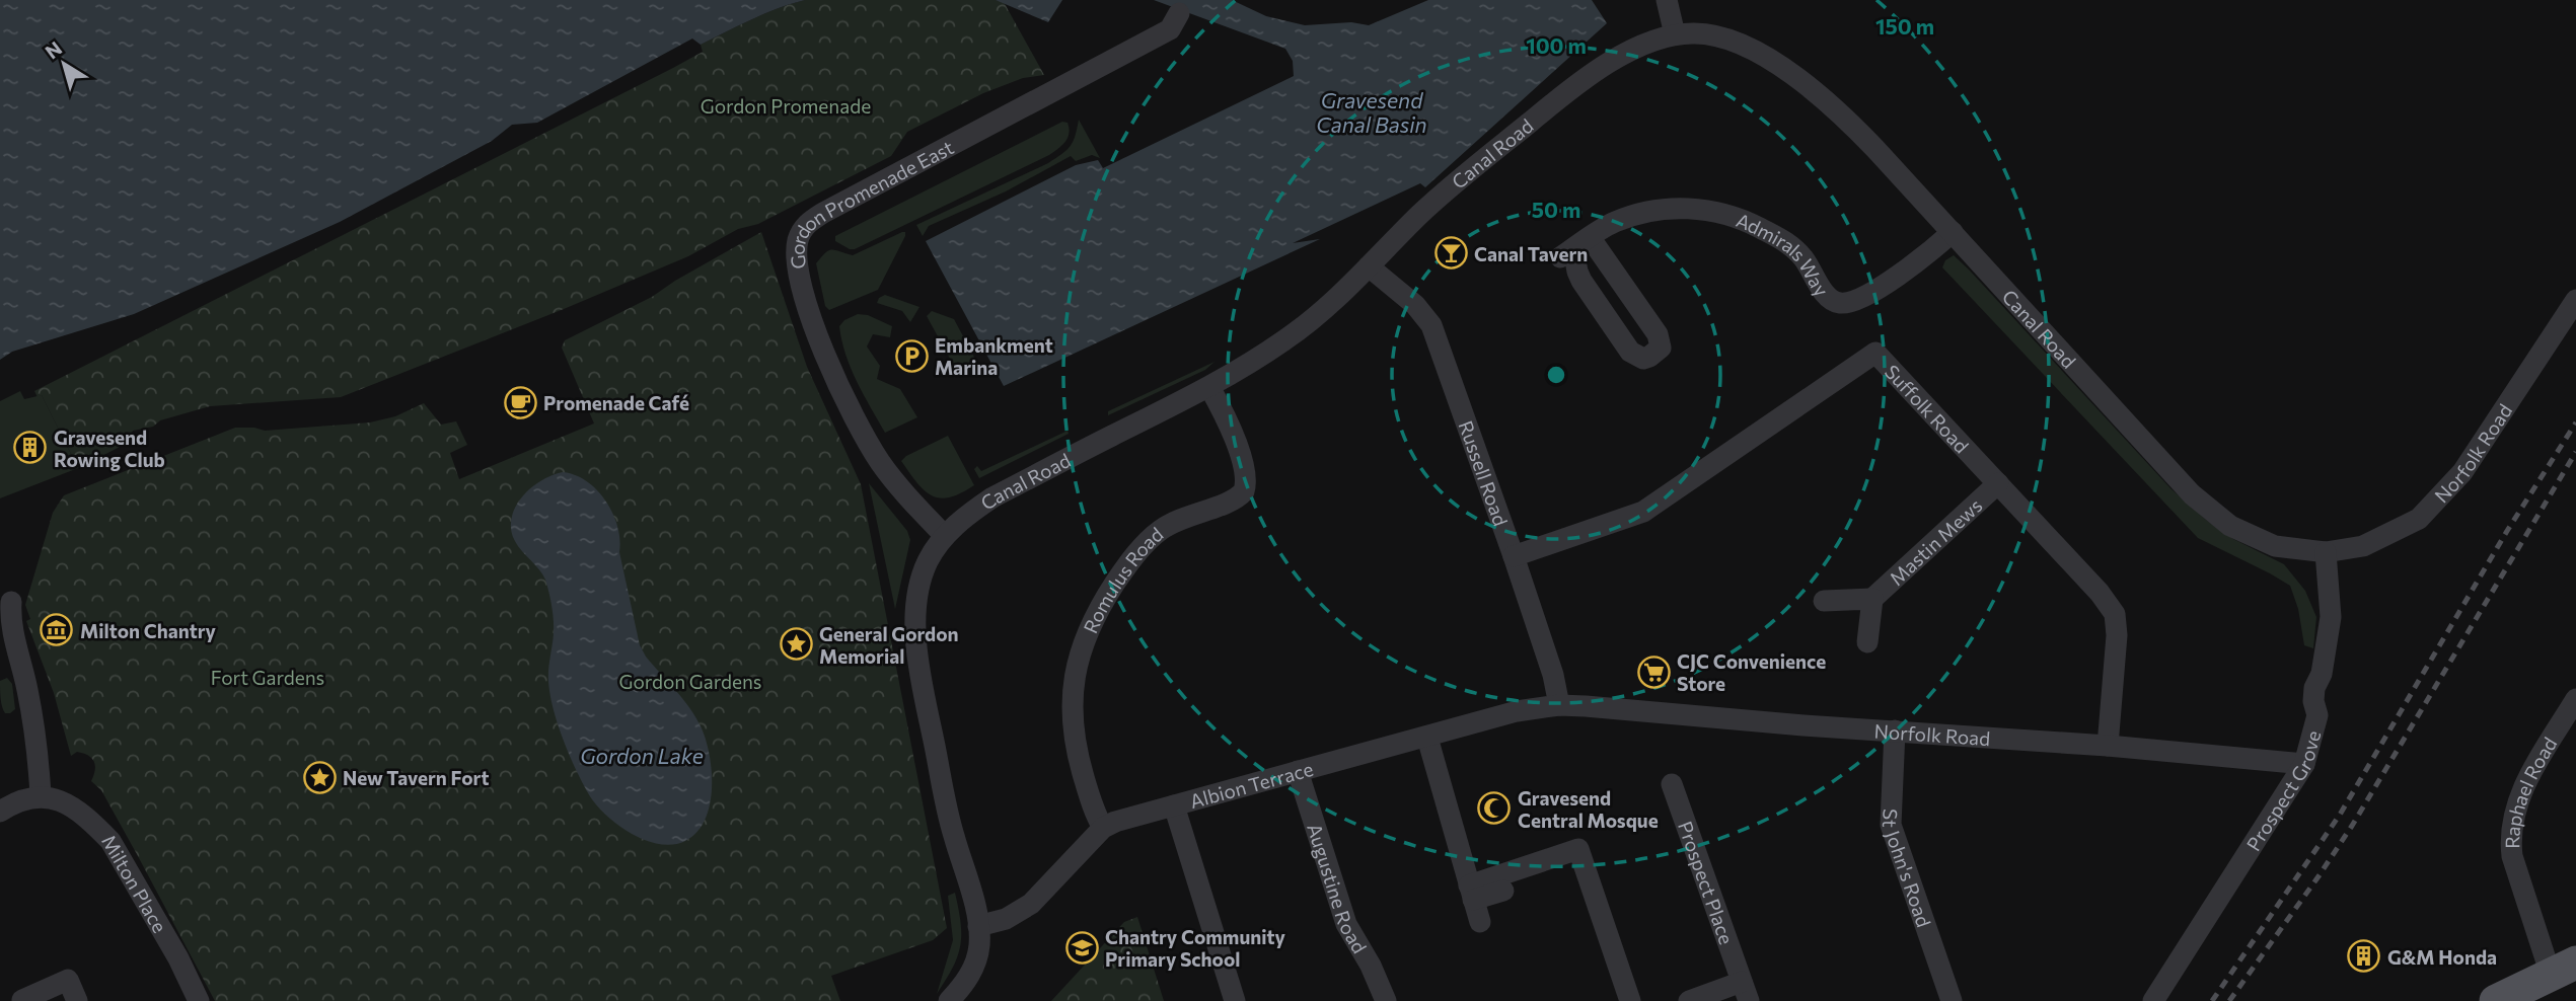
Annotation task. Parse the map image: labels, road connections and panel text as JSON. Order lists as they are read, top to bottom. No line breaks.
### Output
{"streets":{"street":["Canal Road","Gordon Promenade East","Admirals Way","Suffolk Road","Norfolk Road","Russell Road","Mastin Mews","Romulus Road","Albion Terrace","Prospect Grove","Raphael Road","St John's Road","Prospect Place","Milton Place","Augustine Road"]},"crossings":[["Canal Road","Gordon Promenade East"],["Canal Road","Admirals Way"],["Canal Road","Norfolk Road"],["Canal Road","Russell Road"],["Canal Road","Romulus Road"],["Canal Road","Albion Terrace"],["Canal Road","Prospect Grove"],["Suffolk Road","Norfolk Road"],["Suffolk Road","Russell Road"],["Suffolk Road","Mastin Mews"],["Norfolk Road","Russell Road"],["Norfolk Road","Albion Terrace"],["Norfolk Road","Prospect Grove"],["Norfolk Road","St John's Road"],["Russell Road","Albion Terrace"],["Romulus Road","Albion Terrace"],["Albion Terrace","Augustine Road"]],"water":["Gravesend Canal Basin","Gordon Lake"],"parks":["Gordon Promenade","Fort Gardens","Gordon Gardens"],"places":{"bar":["Canal Tavern"],"parking":["Embankment Marina"],"cafe":["Promenade Café"],"building":["Gravesend Rowing Club","G&M Honda"],"museum":["Milton Chantry"],"place":["General Gordon Memorial","New Tavern Fort"],"supermarket":["CJC Convenience Store"],"mosque":["Gravesend Central Mosque"],"school or university":["Chantry Community Primary School"]},"north":"top left","rings":["150 m","100 m","50 m"]}
